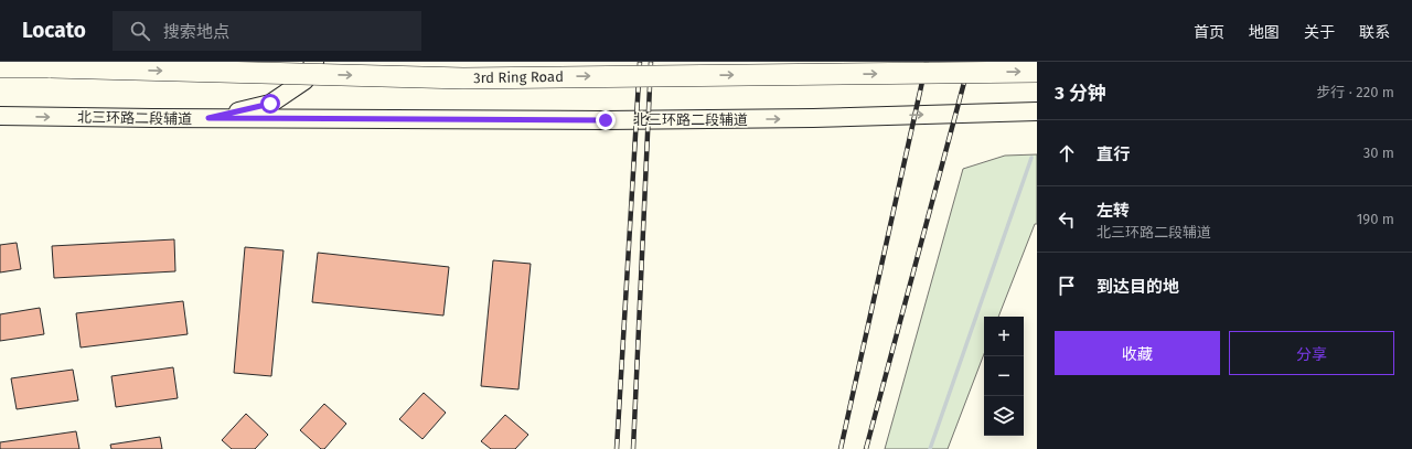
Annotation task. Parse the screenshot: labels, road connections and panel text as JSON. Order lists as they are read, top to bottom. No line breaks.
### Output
{"streets":{"highway":["3rd Ring Road"],"main road":["北三环路二段辅道"]},"one_way":["3rd Ring Road","北三环路二段辅道"],"page":{"header":"Locato","search":"搜索地点","nav":["首页","地图","关于","联系"],"heading":["3 分钟","步行 · 220 m"],"list":[["直行","30 m"],["左转","北三环路二段辅道","190 m"],"到达目的地"],"map_buttons":["+","−"],"buttons":["收藏","分享"]}}
